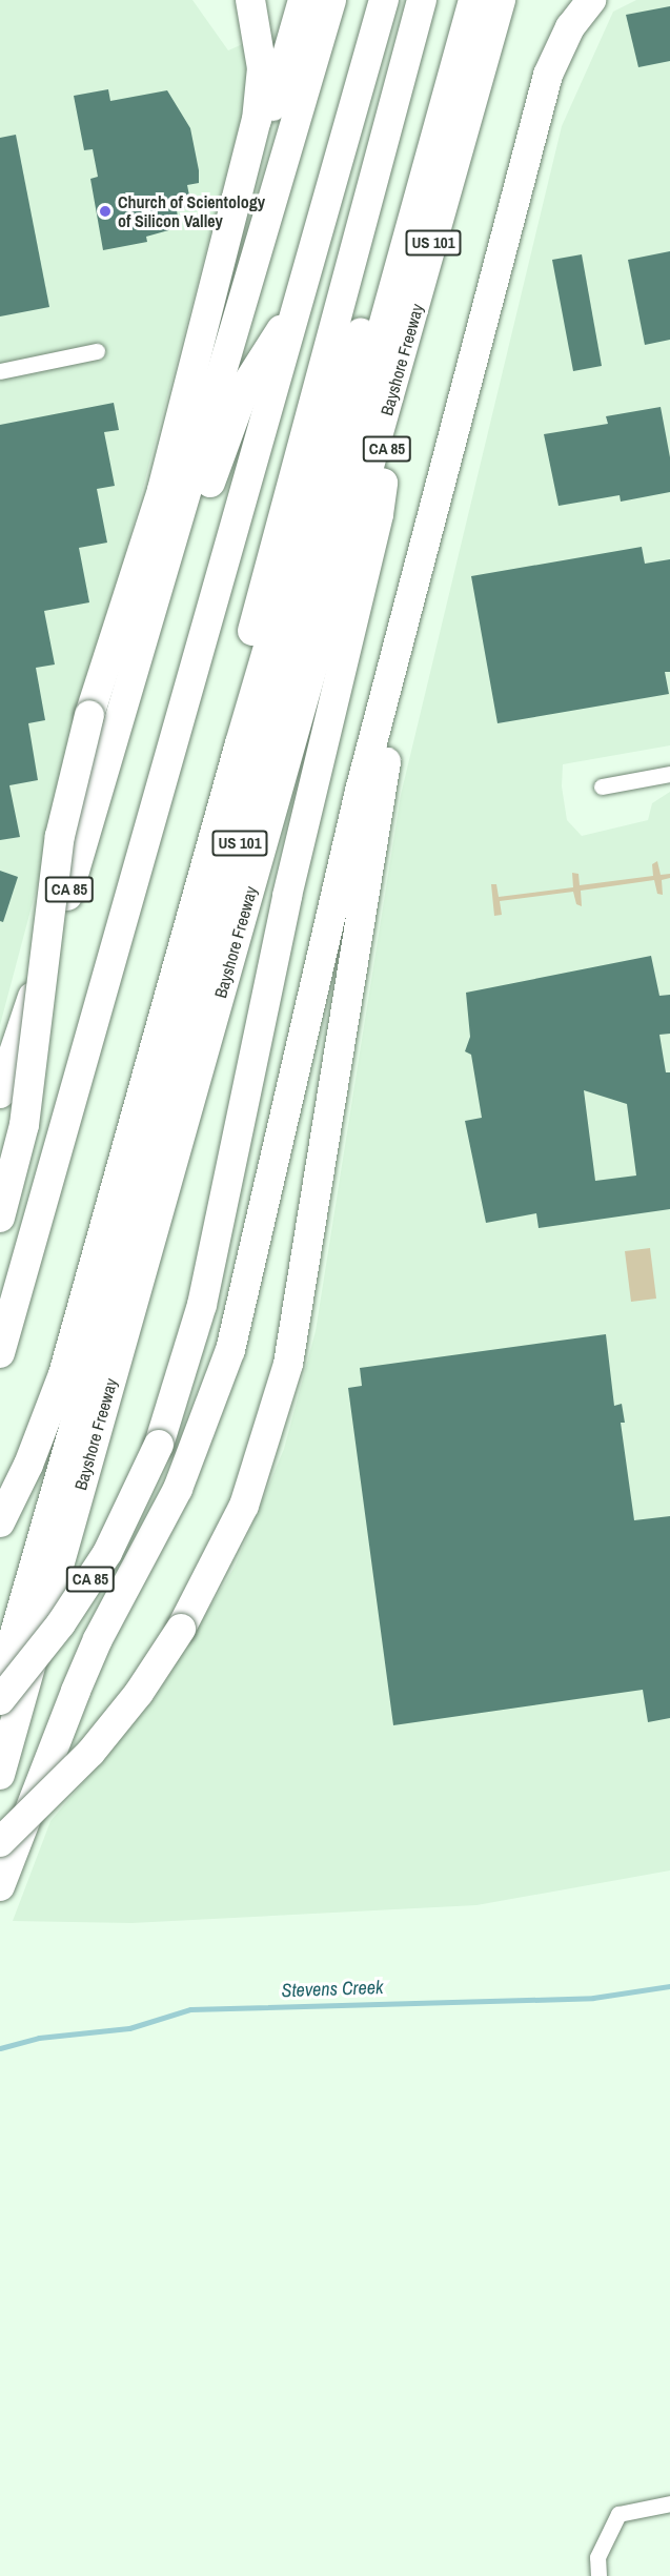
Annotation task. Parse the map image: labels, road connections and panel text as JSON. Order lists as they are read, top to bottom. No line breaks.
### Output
{"streets":{"highway":["US 101","Bayshore Freeway","CA 85"]},"crossings":[["Bayshore Freeway","CA 85"]],"water":["Stevens Creek"],"places":["Church of Scientology of Silicon Valley"]}
